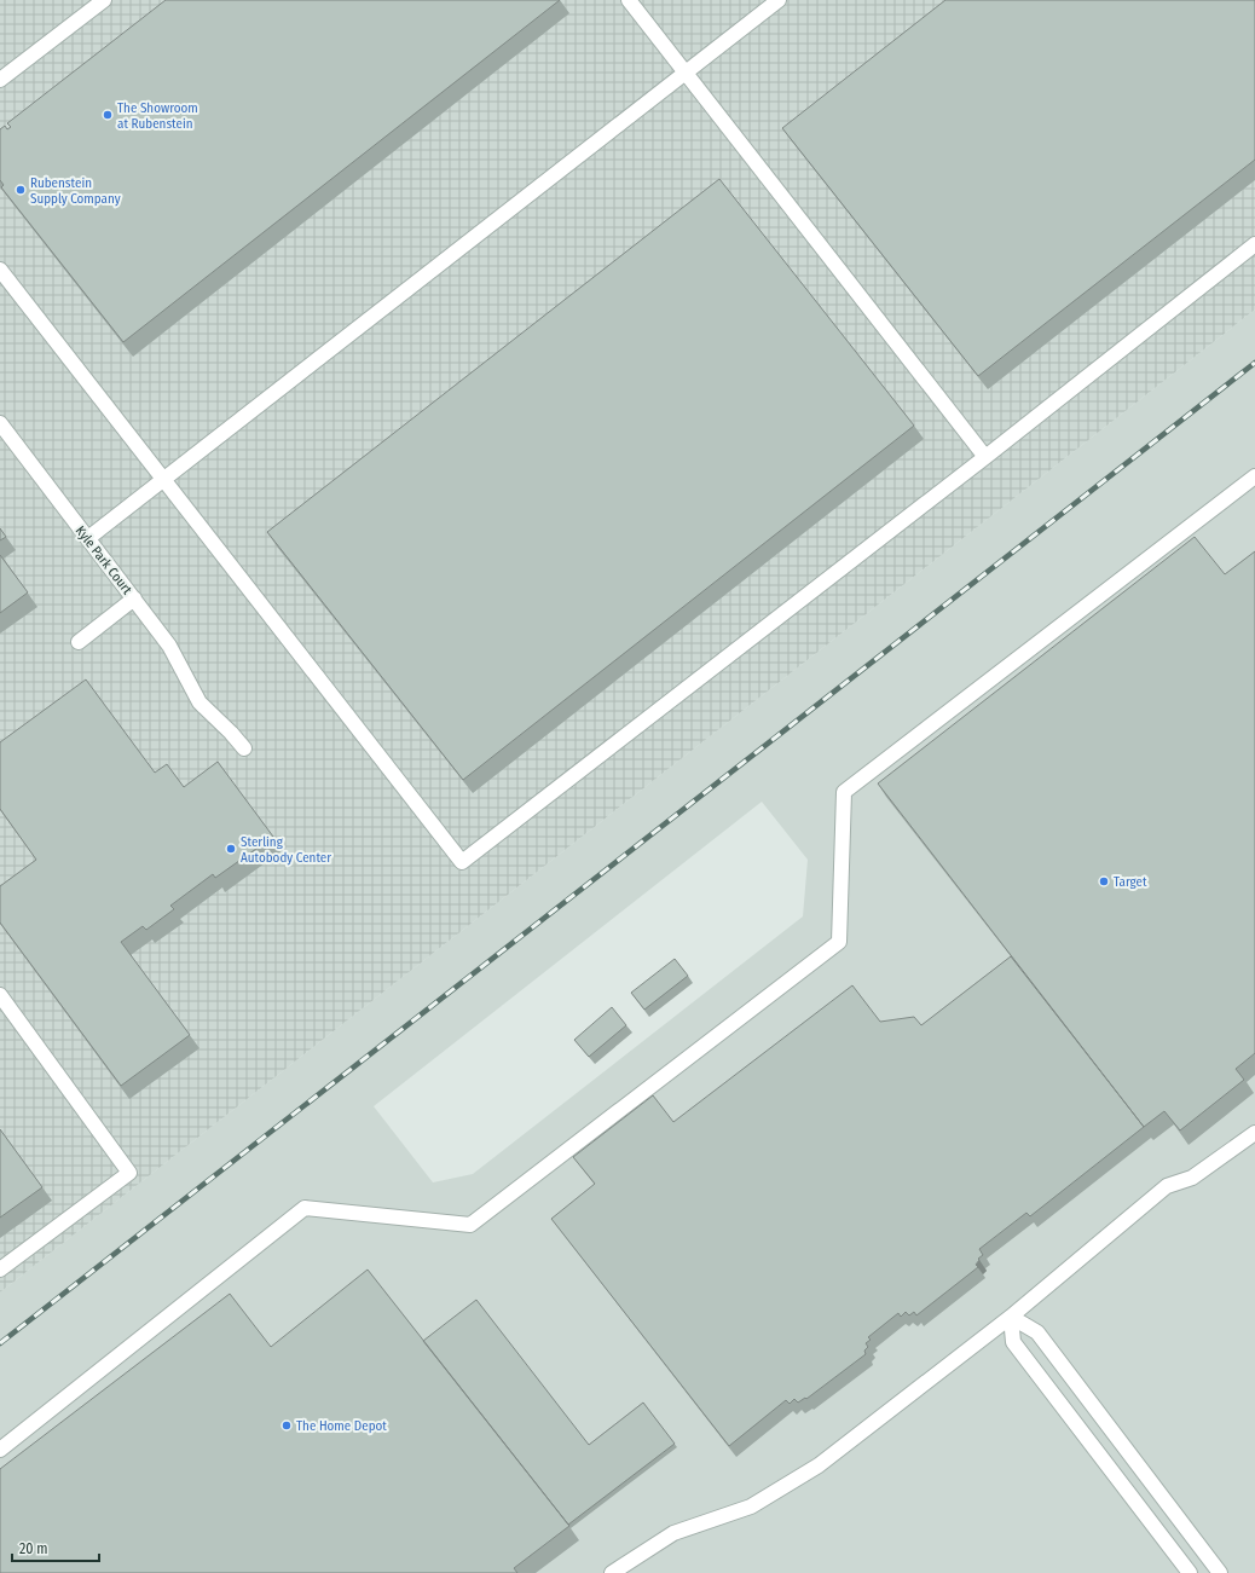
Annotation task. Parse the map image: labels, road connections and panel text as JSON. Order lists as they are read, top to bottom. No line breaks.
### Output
{"streets":{"street":["Kyle Park Court"]},"places":["The Showroom at Rubenstein","Rubenstein Supply Company","Sterling Autobody Center","Target","The Home Depot"],"scale_bar":"20 m"}
